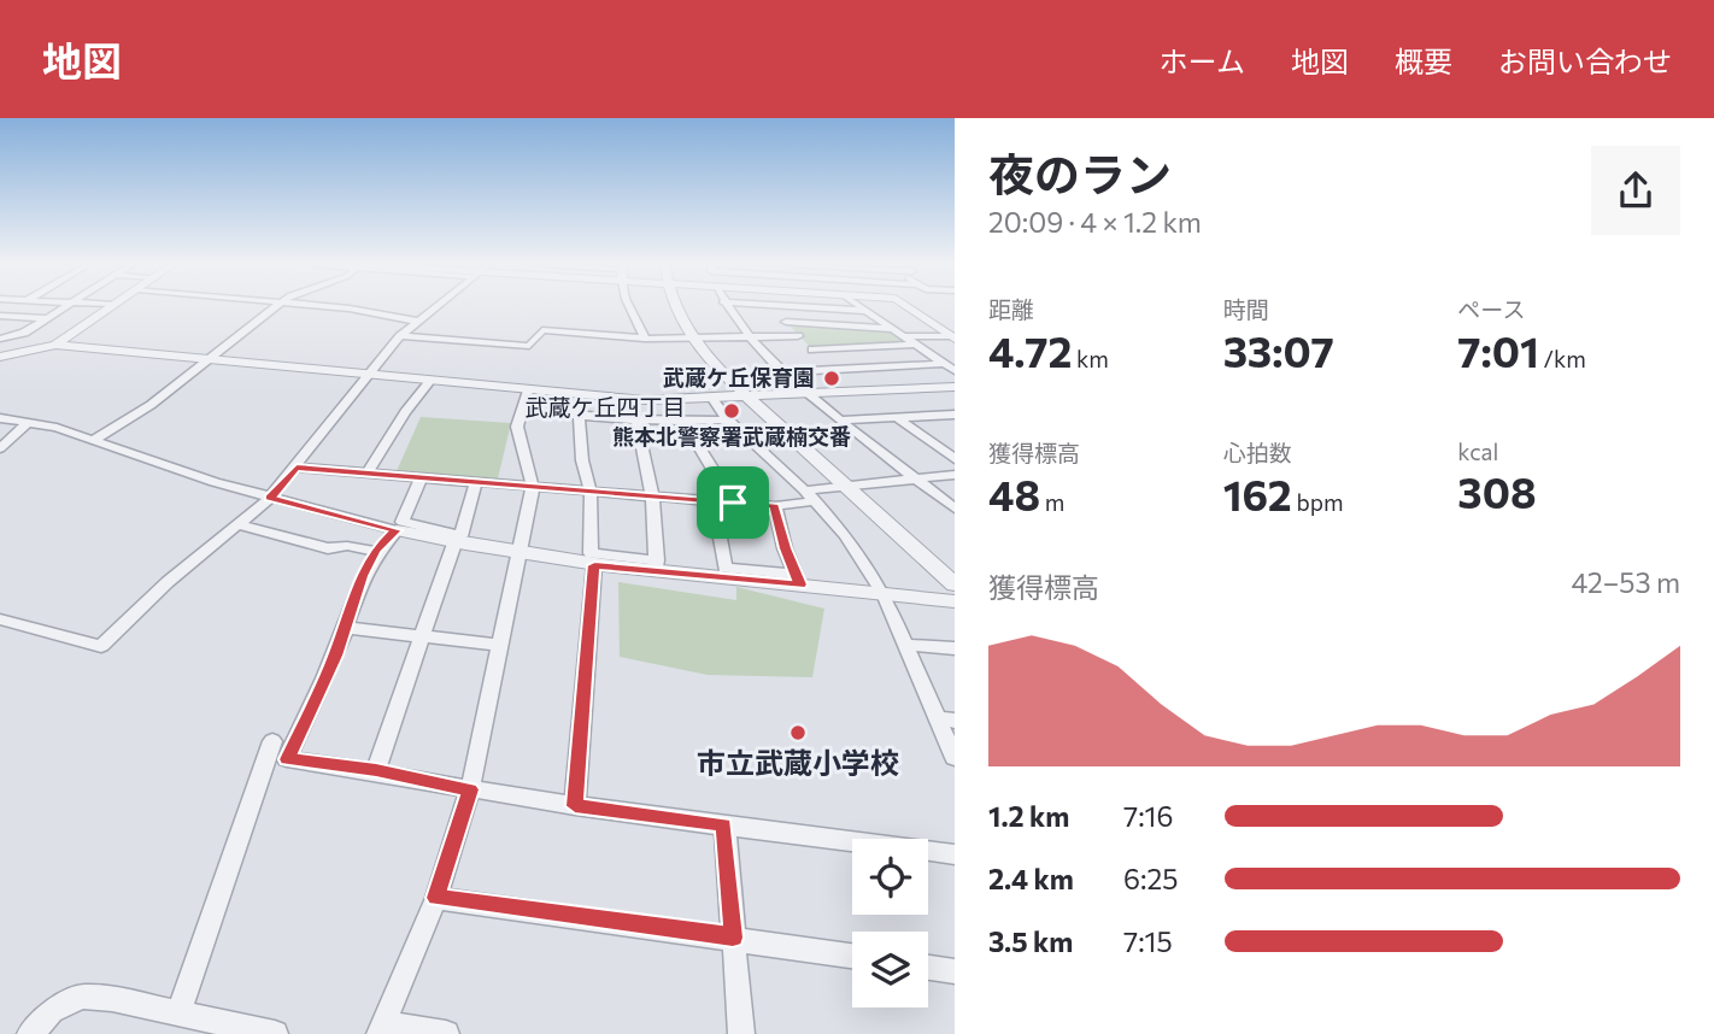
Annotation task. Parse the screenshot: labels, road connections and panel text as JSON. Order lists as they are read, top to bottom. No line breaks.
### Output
{"districts":["武蔵ケ丘四丁目"],"places":["武蔵ケ丘保育園","熊本北警察署武蔵楠交番","市立武蔵小学校"],"page":{"header":"地図","nav":["ホーム","地図","概要","お問い合わせ"],"heading":["夜のラン","20:09 · 4 × 1.2 km"],"stats":[["距離","4.72 km"],["時間","33:07"],["ペース","7:01 /km"],["獲得標高","48 m"],["心拍数","162 bpm"],["kcal","308"]],"chart":["獲得標高","42–53 m"],"list":[{"name":"1.2 km","note":"7:16"},{"name":"2.4 km","note":"6:25"},{"name":"3.5 km","note":"7:15"}]}}
